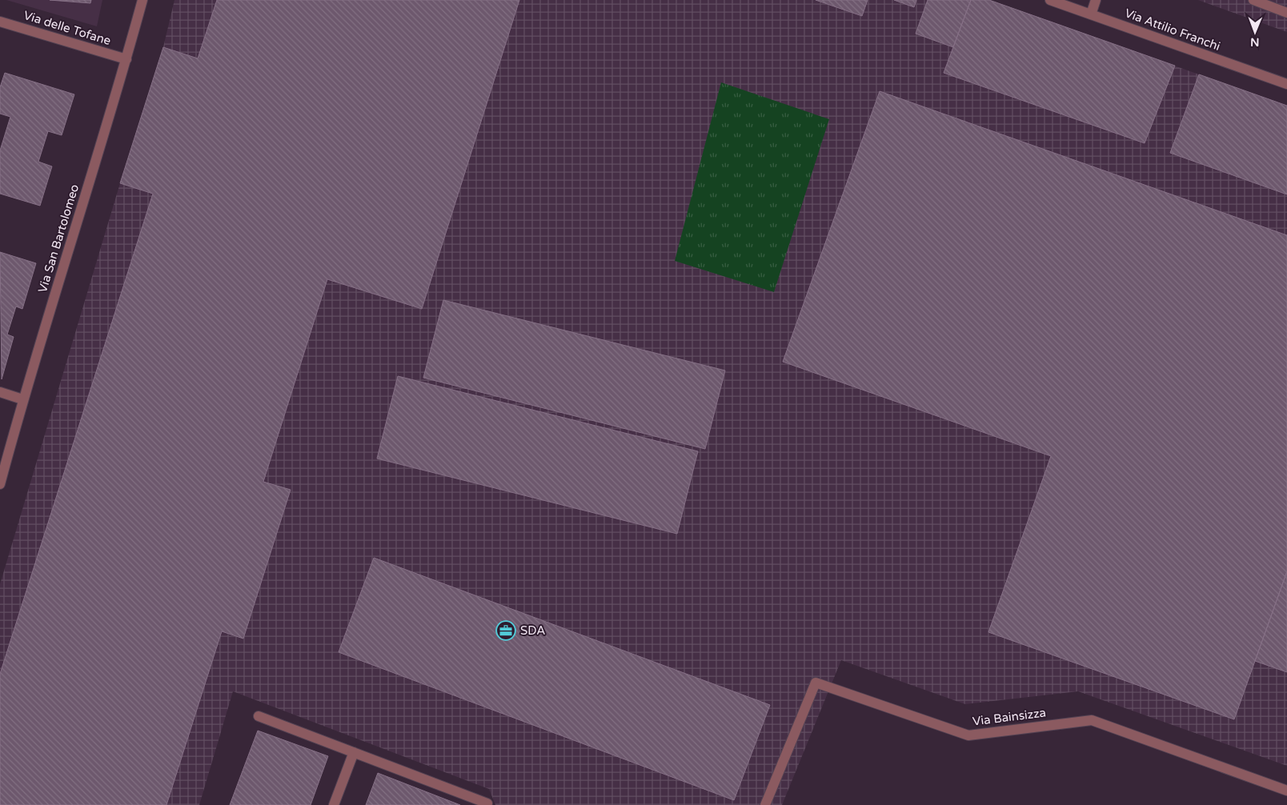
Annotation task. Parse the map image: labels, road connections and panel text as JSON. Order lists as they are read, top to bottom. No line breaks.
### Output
{"streets":{"street":["Via delle Tofane","Via Attilio Franchi","Via San Bartolomeo","Via Bainsizza"]},"crossings":[["Via delle Tofane","Via San Bartolomeo"]],"places":{"office":["SDA"]},"north":"bottom"}
